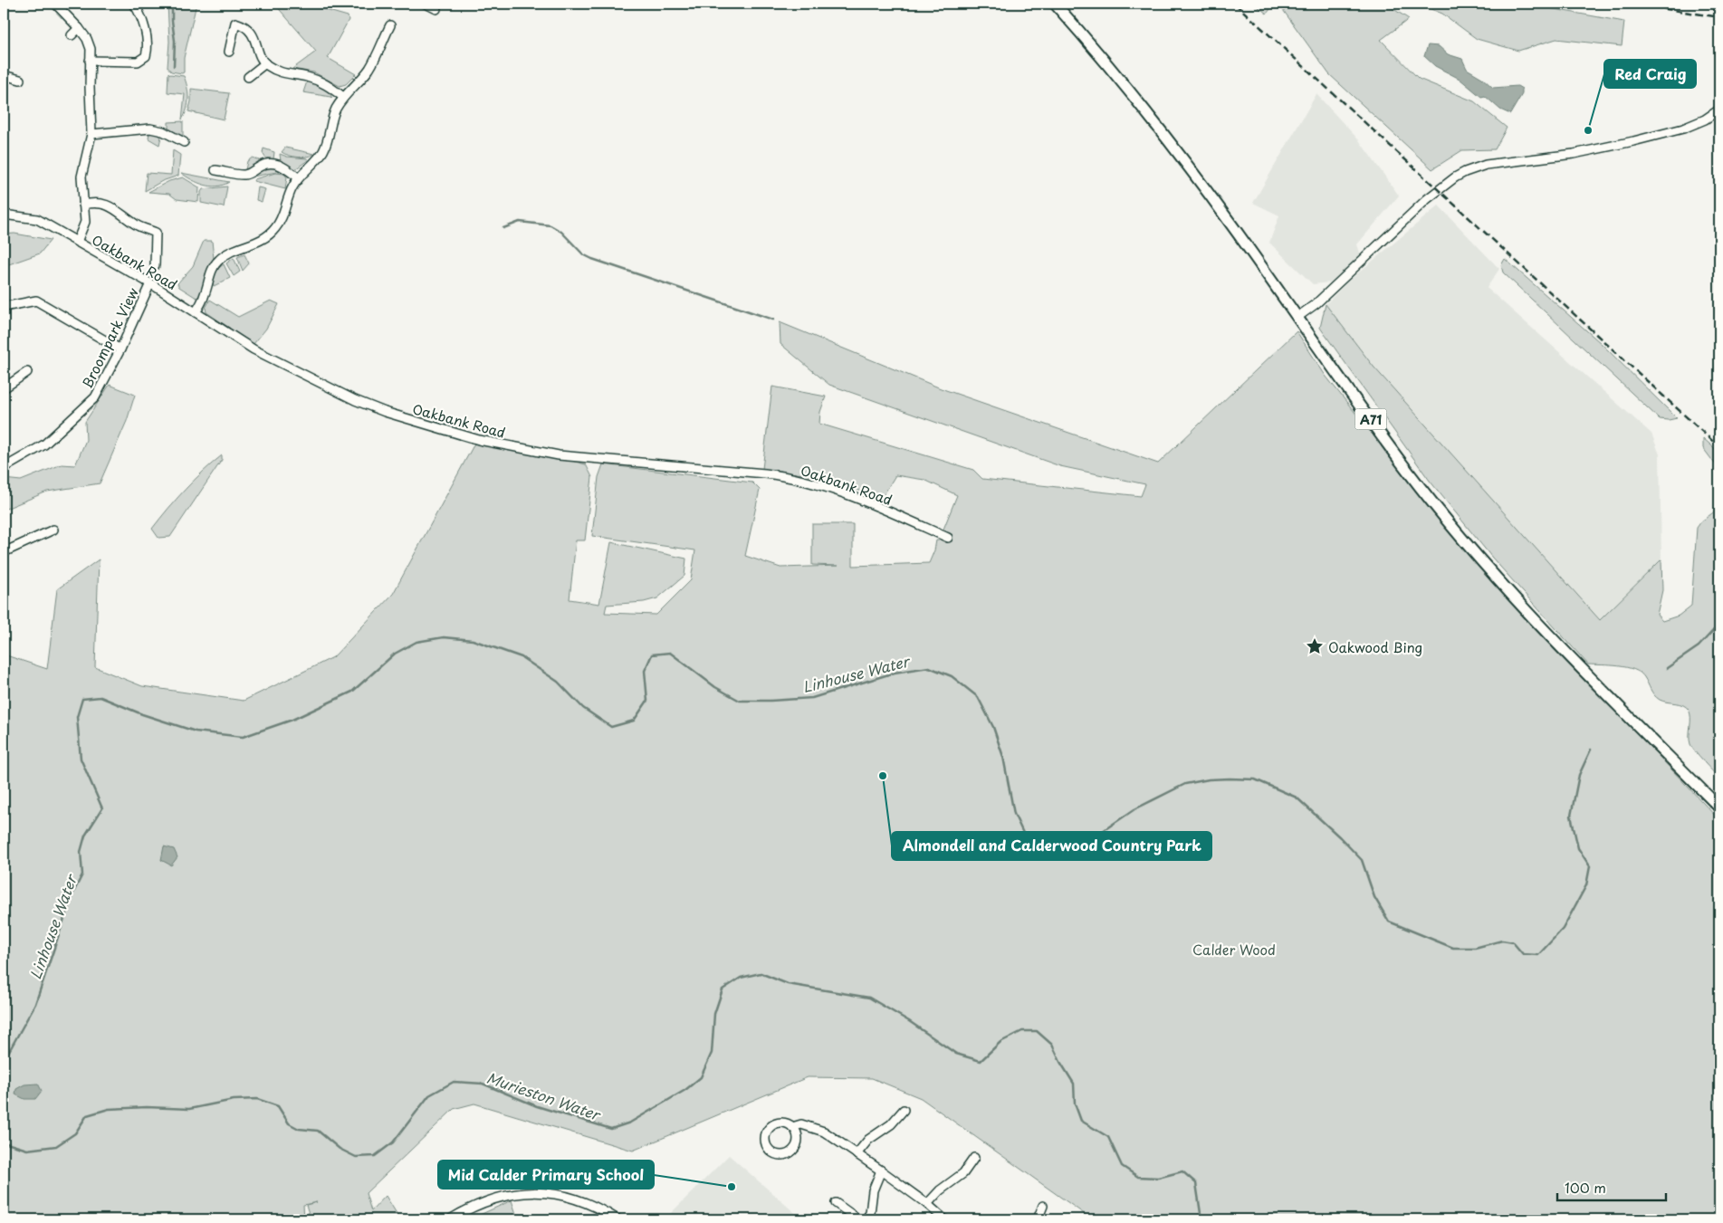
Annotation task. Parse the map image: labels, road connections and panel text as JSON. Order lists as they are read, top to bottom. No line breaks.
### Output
{"streets":{"main road":["A71"],"street":["Oakbank Road","Broompark View"]},"crossings":[["Oakbank Road","Broompark View"]],"water":["Linhouse Water","Murieston Water"],"parks":["Calder Wood"],"places":{"other":["Red Craig","Almondell and Calderwood Country Park","Mid Calder Primary School"],"place":["Oakwood Bing"]},"scale_bar":"100 m"}
